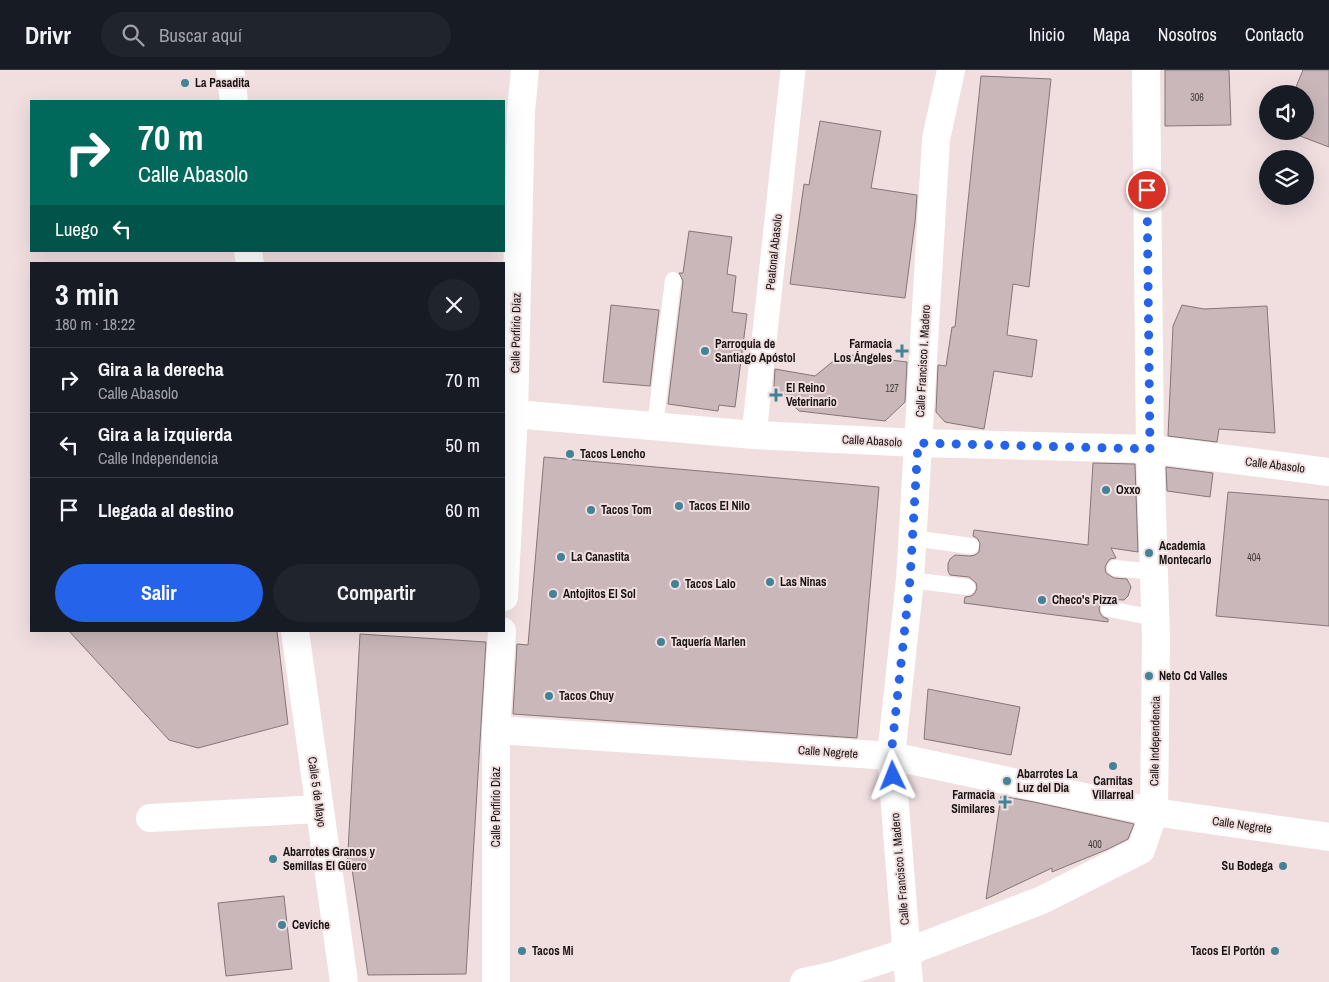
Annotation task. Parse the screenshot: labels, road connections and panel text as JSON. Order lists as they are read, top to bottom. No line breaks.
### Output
{"streets":{"street":["Peatonal Abasolo","Calle Porfirio Díaz","Calle Francisco I. Madero","Calle Abasolo","Calle Independencia","Calle Negrete","Calle 5 de Mayo"]},"crossings":[["Peatonal Abasolo","Calle Abasolo"],["Calle Porfirio Díaz","Calle Abasolo"],["Calle Porfirio Díaz","Calle Negrete"],["Calle Francisco I. Madero","Calle Abasolo"],["Calle Francisco I. Madero","Calle Negrete"],["Calle Abasolo","Calle Independencia"],["Calle Independencia","Calle Negrete"]],"places":{"other":["La Pasadita","Parroquia de Santiago Apóstol","Tacos Lencho","Oxxo","Tacos El Nilo","Tacos Tom","Academia Montecarlo","La Canastita","Las Ninas","Tacos Lalo","Antojitos El Sol","Checo's Pizza","Taquería Marlen","Neto Cd Valles","Tacos Chuy","Carnitas Villarreal","Abarrotes La Luz del Dia","Abarrotes Granos y Semillas El Güero","Su Bodega","Ceviche","Tacos Mi","Tacos El Portón"],"health":["Farmacia Los Ángeles","El Reino Veterinario","Farmacia Similares"]},"house_numbers":["306","127","404","400"],"page":{"header":"Drivr","search":"Buscar aquí","nav":["Inicio","Mapa","Nosotros","Contacto"],"turn":["70 m","Calle Abasolo"],"then":"Luego","heading":["3 min","180 m · 18:22"],"list":[{"name":"Gira a la derecha","note":"Calle Abasolo","value":"70 m"},{"name":"Gira a la izquierda","note":"Calle Independencia","value":"50 m"},{"name":"Llegada al destino","value":"60 m"}],"buttons":["Salir","Compartir"]}}
